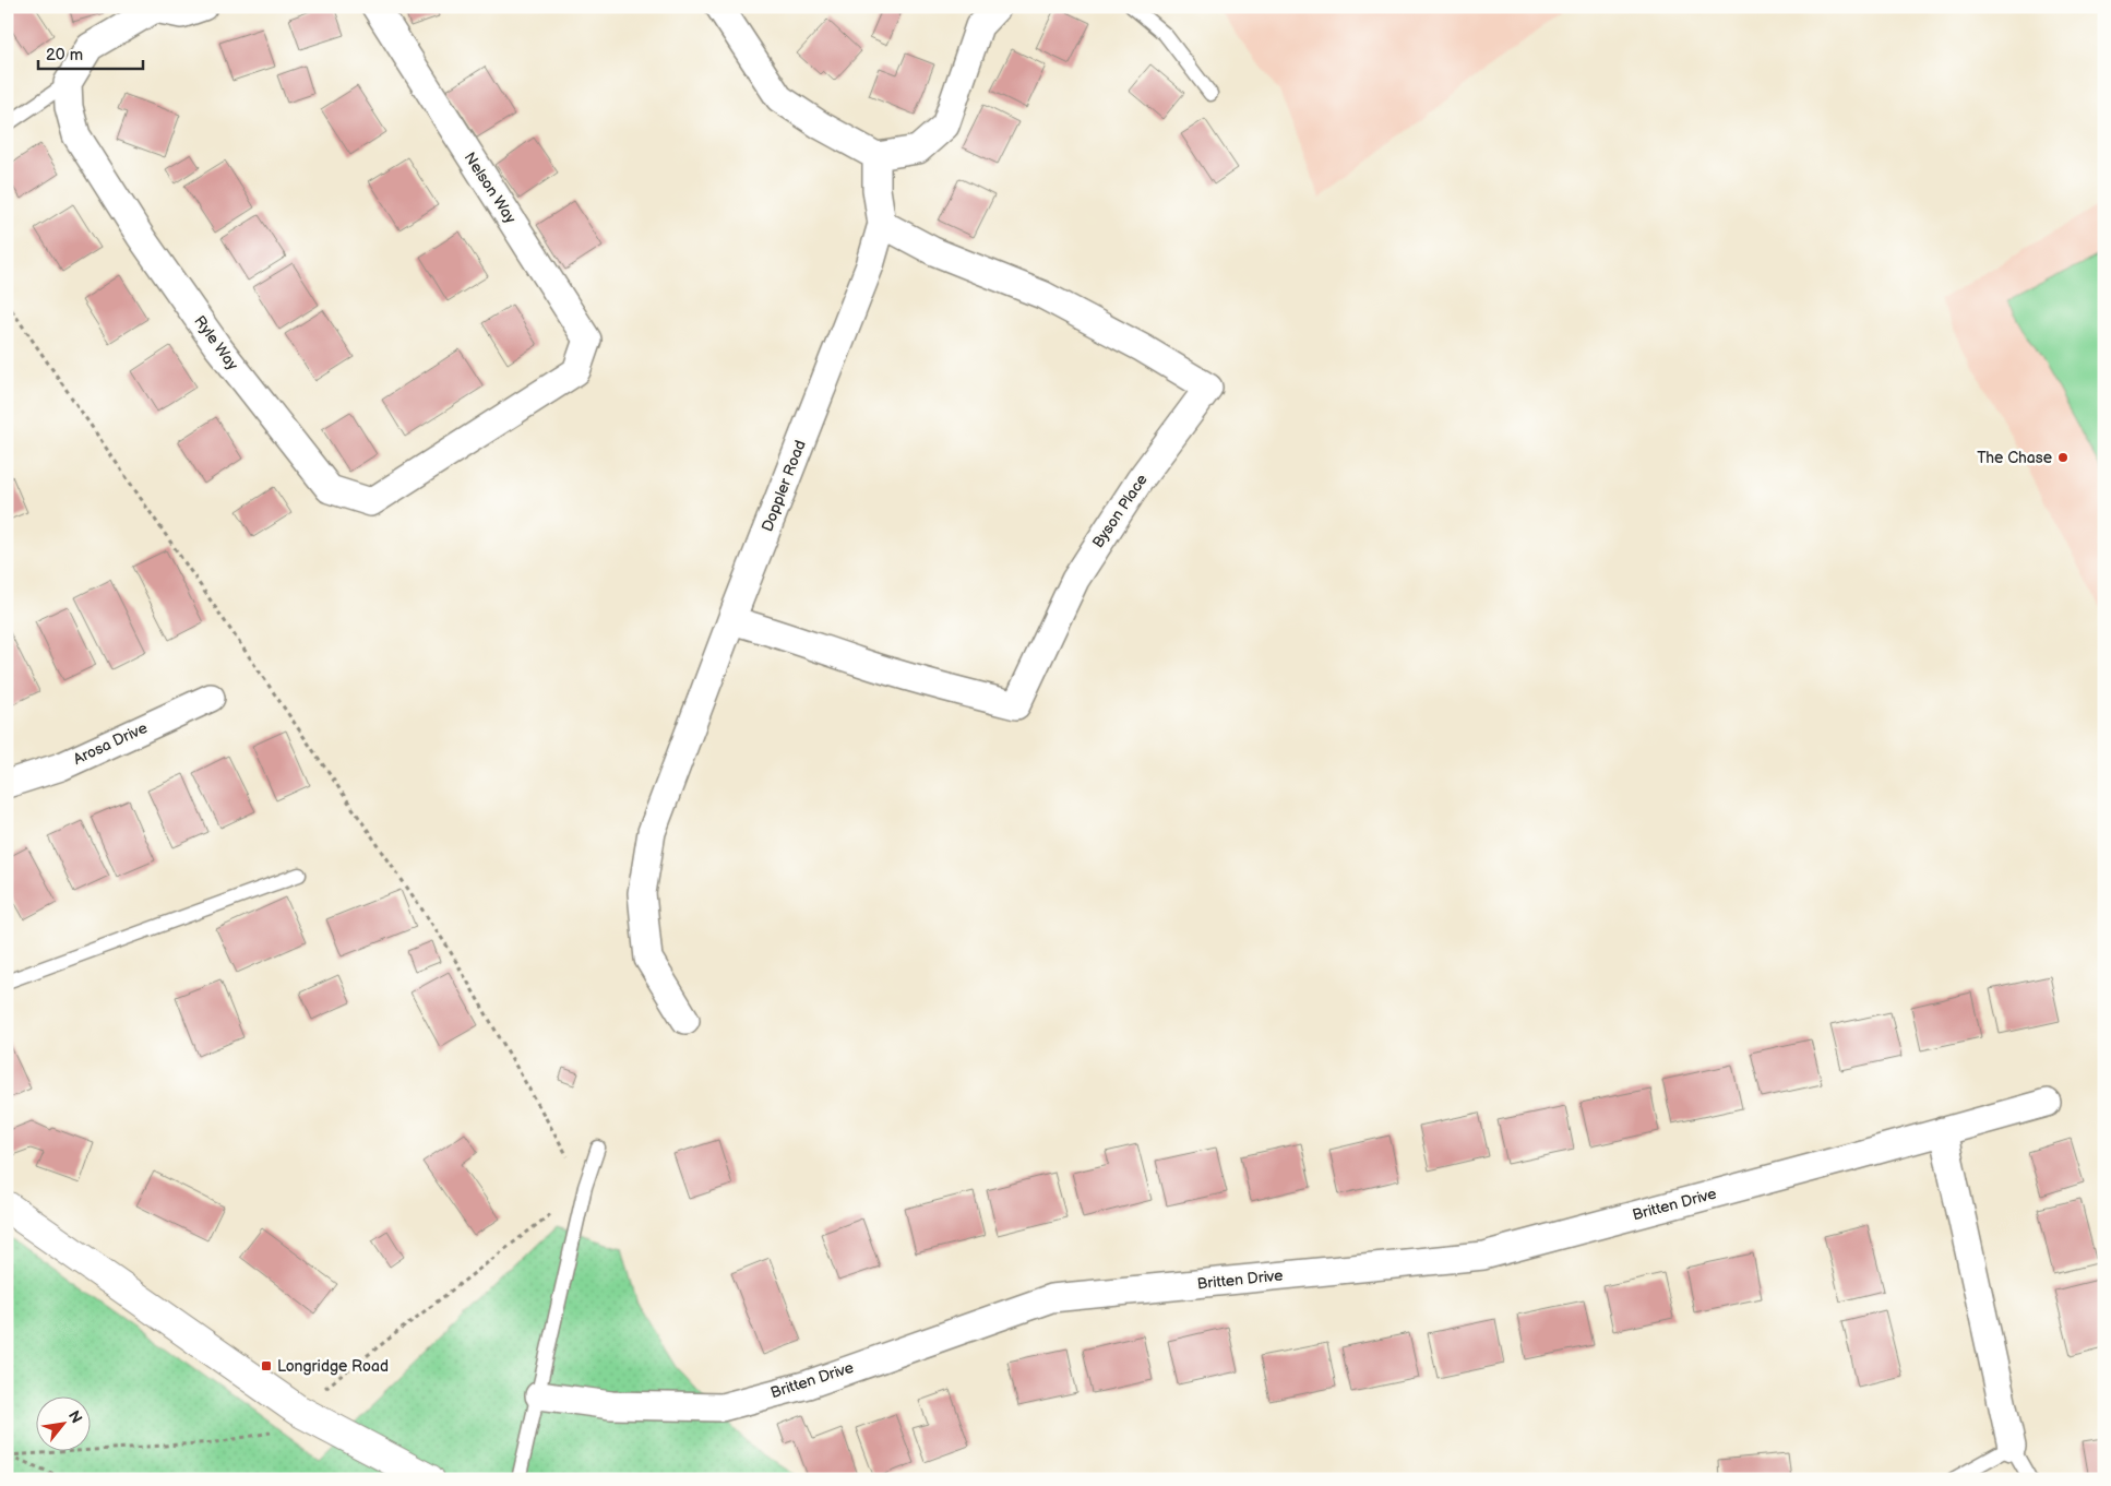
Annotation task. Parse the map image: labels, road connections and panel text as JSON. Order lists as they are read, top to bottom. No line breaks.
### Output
{"streets":{"street":["Nelson Way","Ryle Way","Doppler Road","Byson Place","Arosa Drive","Britten Drive"]},"crossings":[["Nelson Way","Ryle Way"],["Doppler Road","Byson Place"]],"places":{"other":["The Chase"],"transit":["Longridge Road"]},"scale_bar":"20 m","north":"top right"}
